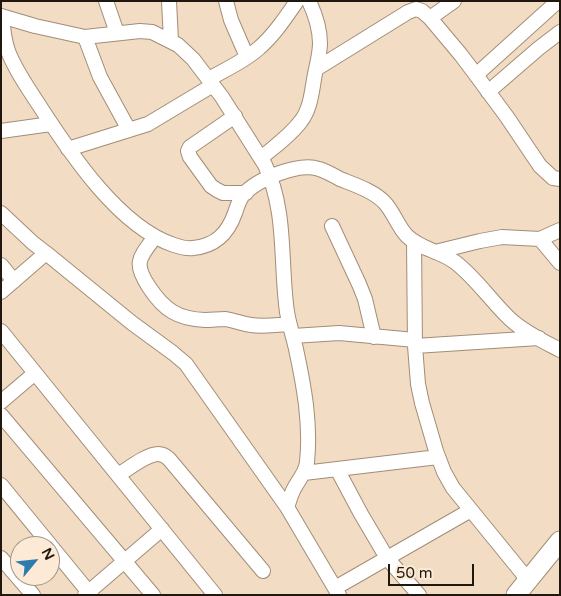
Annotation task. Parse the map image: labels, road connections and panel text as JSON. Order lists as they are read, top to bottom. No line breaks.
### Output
{"scale_bar":"50 m","north":"top right"}
